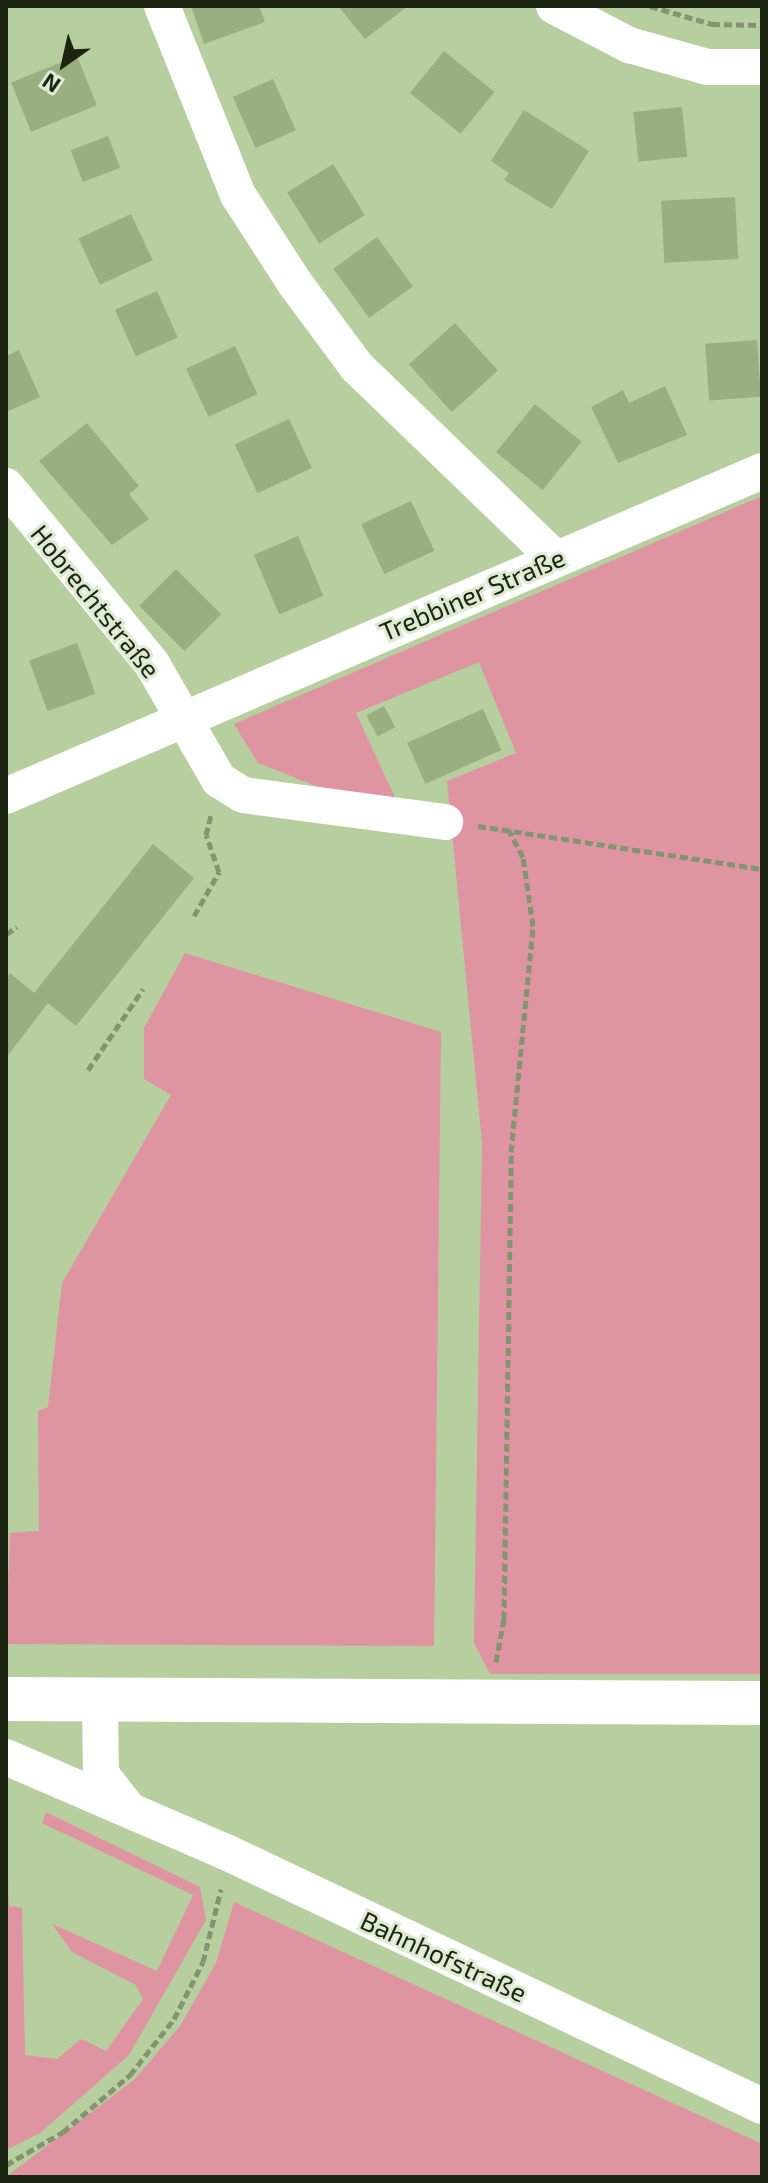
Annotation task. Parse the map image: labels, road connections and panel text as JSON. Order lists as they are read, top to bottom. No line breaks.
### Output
{"streets":{"street":["Trebbiner Straße","Hobrechtstraße","Bahnhofstraße"]},"crossings":[["Trebbiner Straße","Hobrechtstraße"]],"north":"bottom left"}
